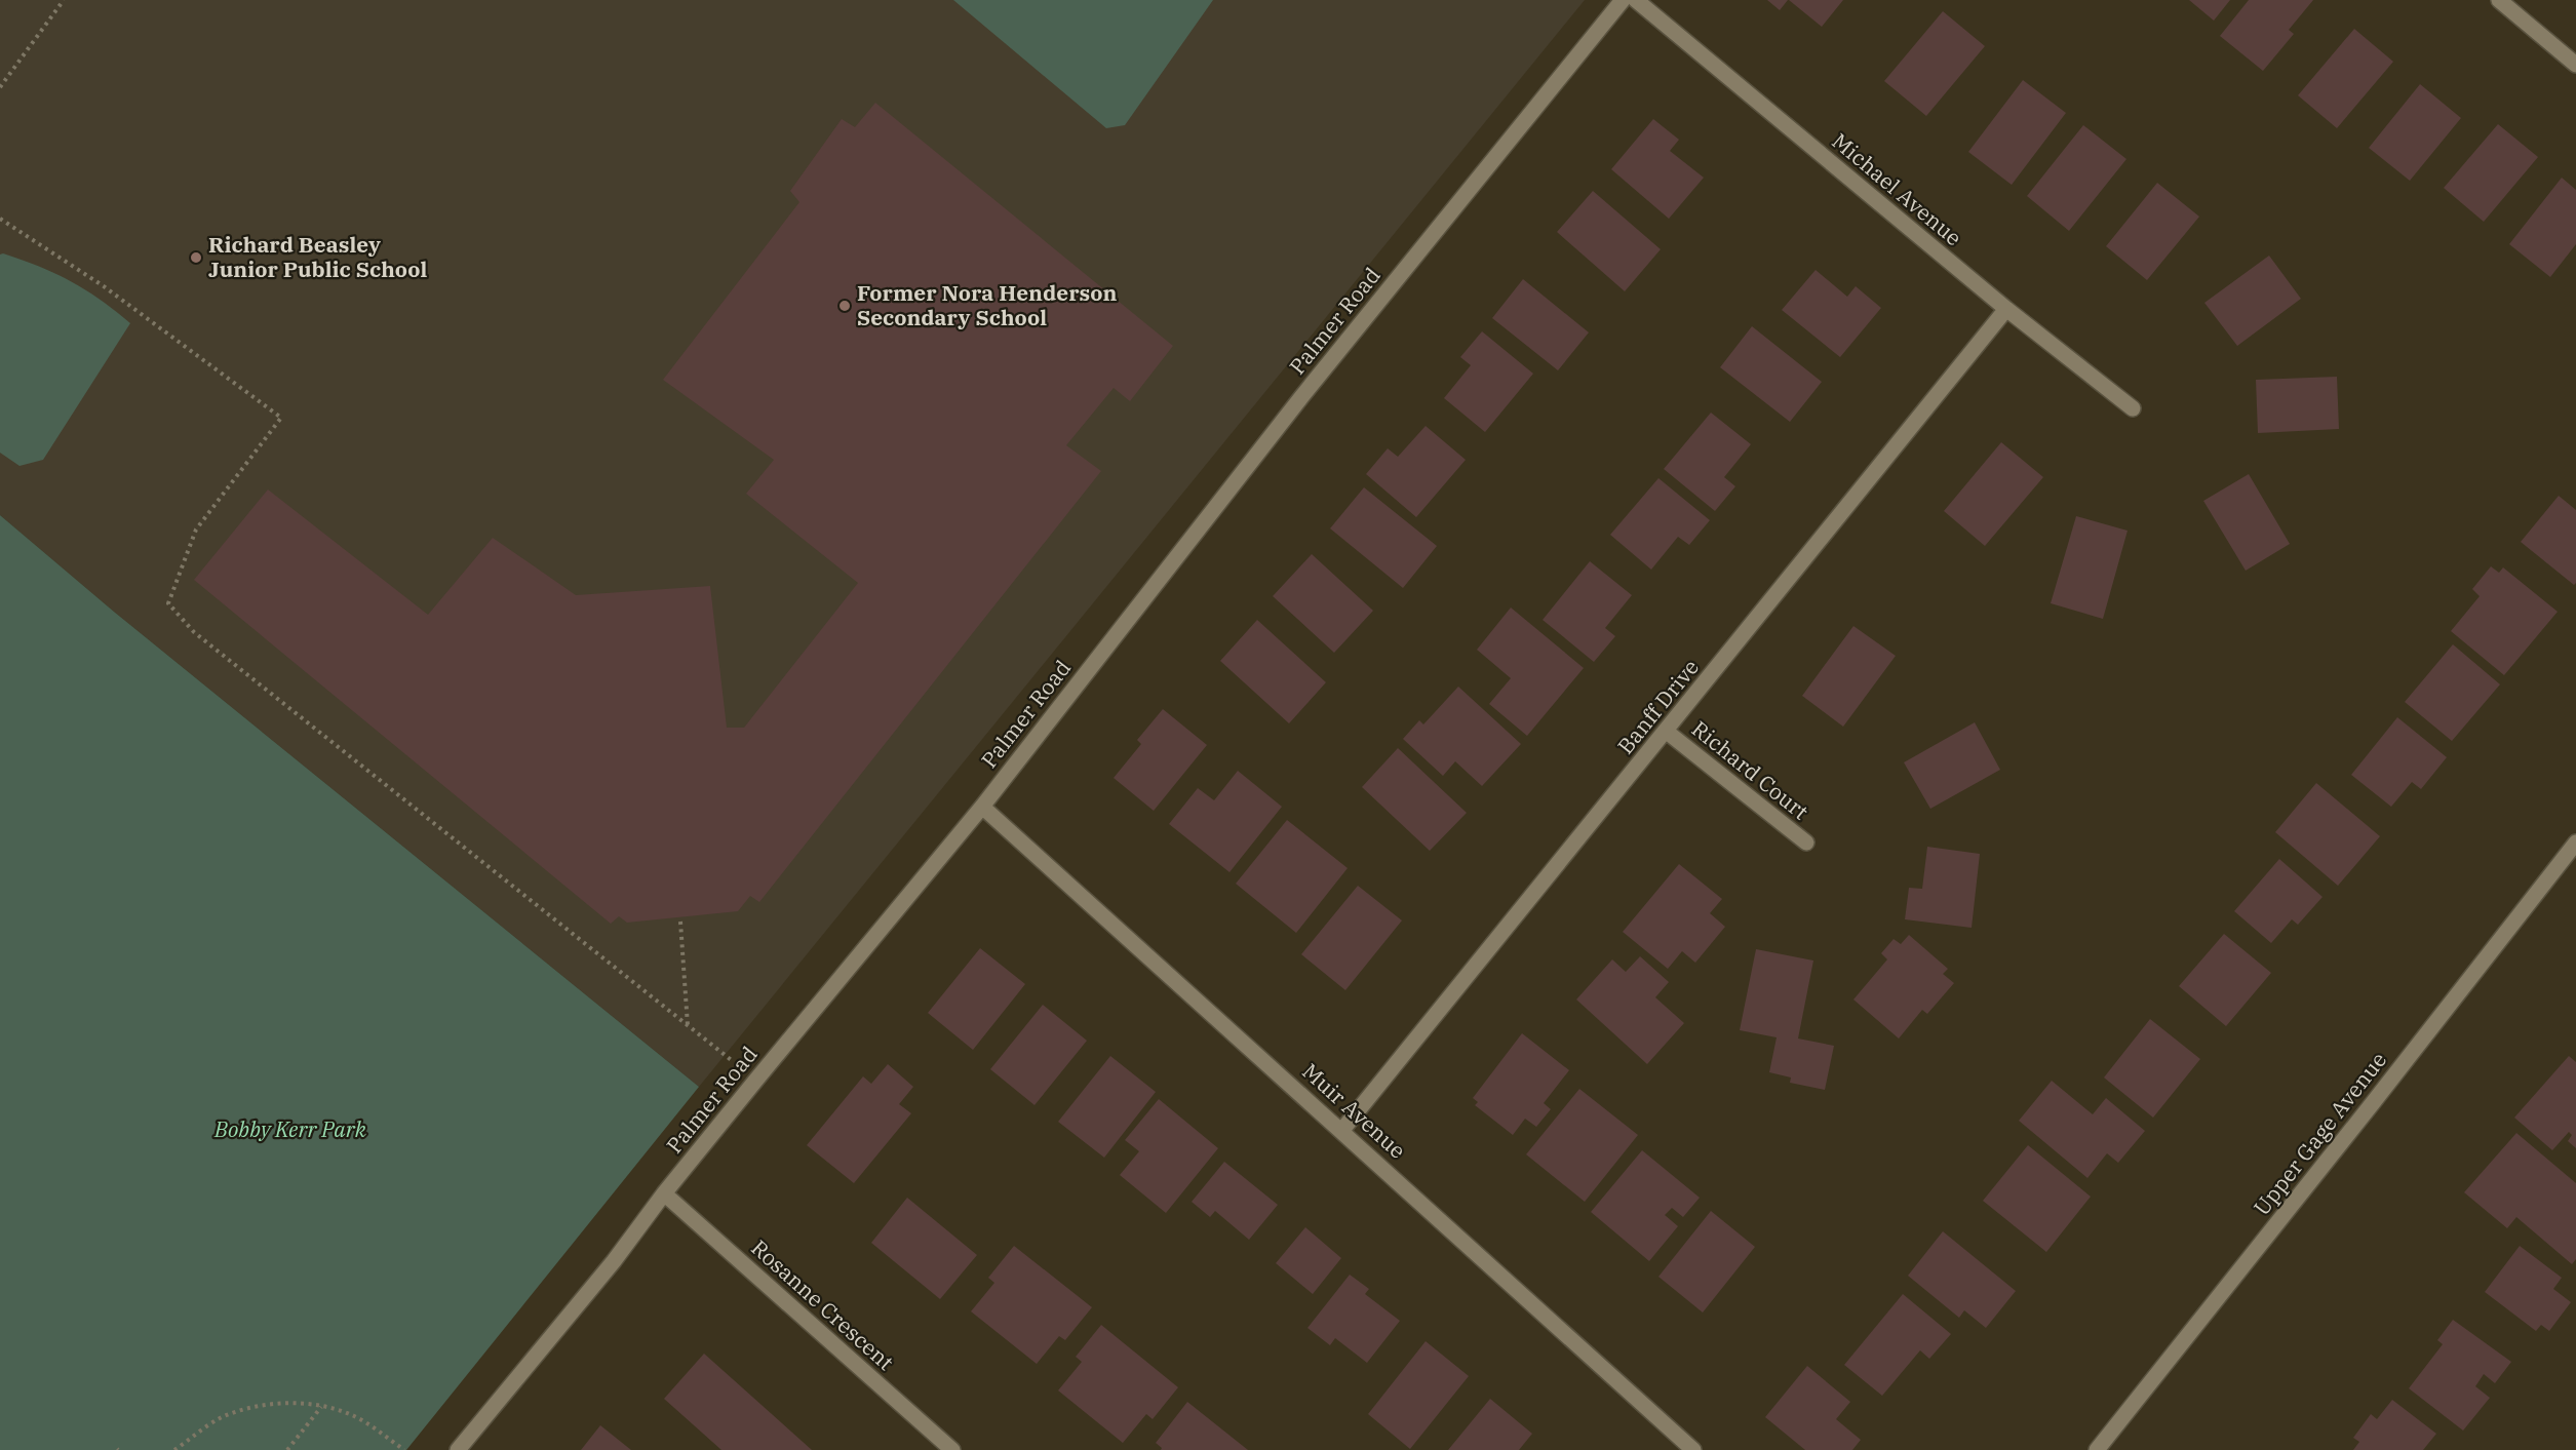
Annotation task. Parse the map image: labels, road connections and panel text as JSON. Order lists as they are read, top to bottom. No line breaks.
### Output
{"streets":{"street":["Michael Avenue","Palmer Road","Banff Drive","Richard Court","Muir Avenue","Upper Gage Avenue","Rosanne Crescent"]},"crossings":[["Michael Avenue","Banff Drive"],["Palmer Road","Muir Avenue"],["Palmer Road","Rosanne Crescent"],["Banff Drive","Richard Court"],["Banff Drive","Muir Avenue"]],"parks":["Bobby Kerr Park"],"places":["Richard Beasley Junior Public School","Former Nora Henderson Secondary School"]}
